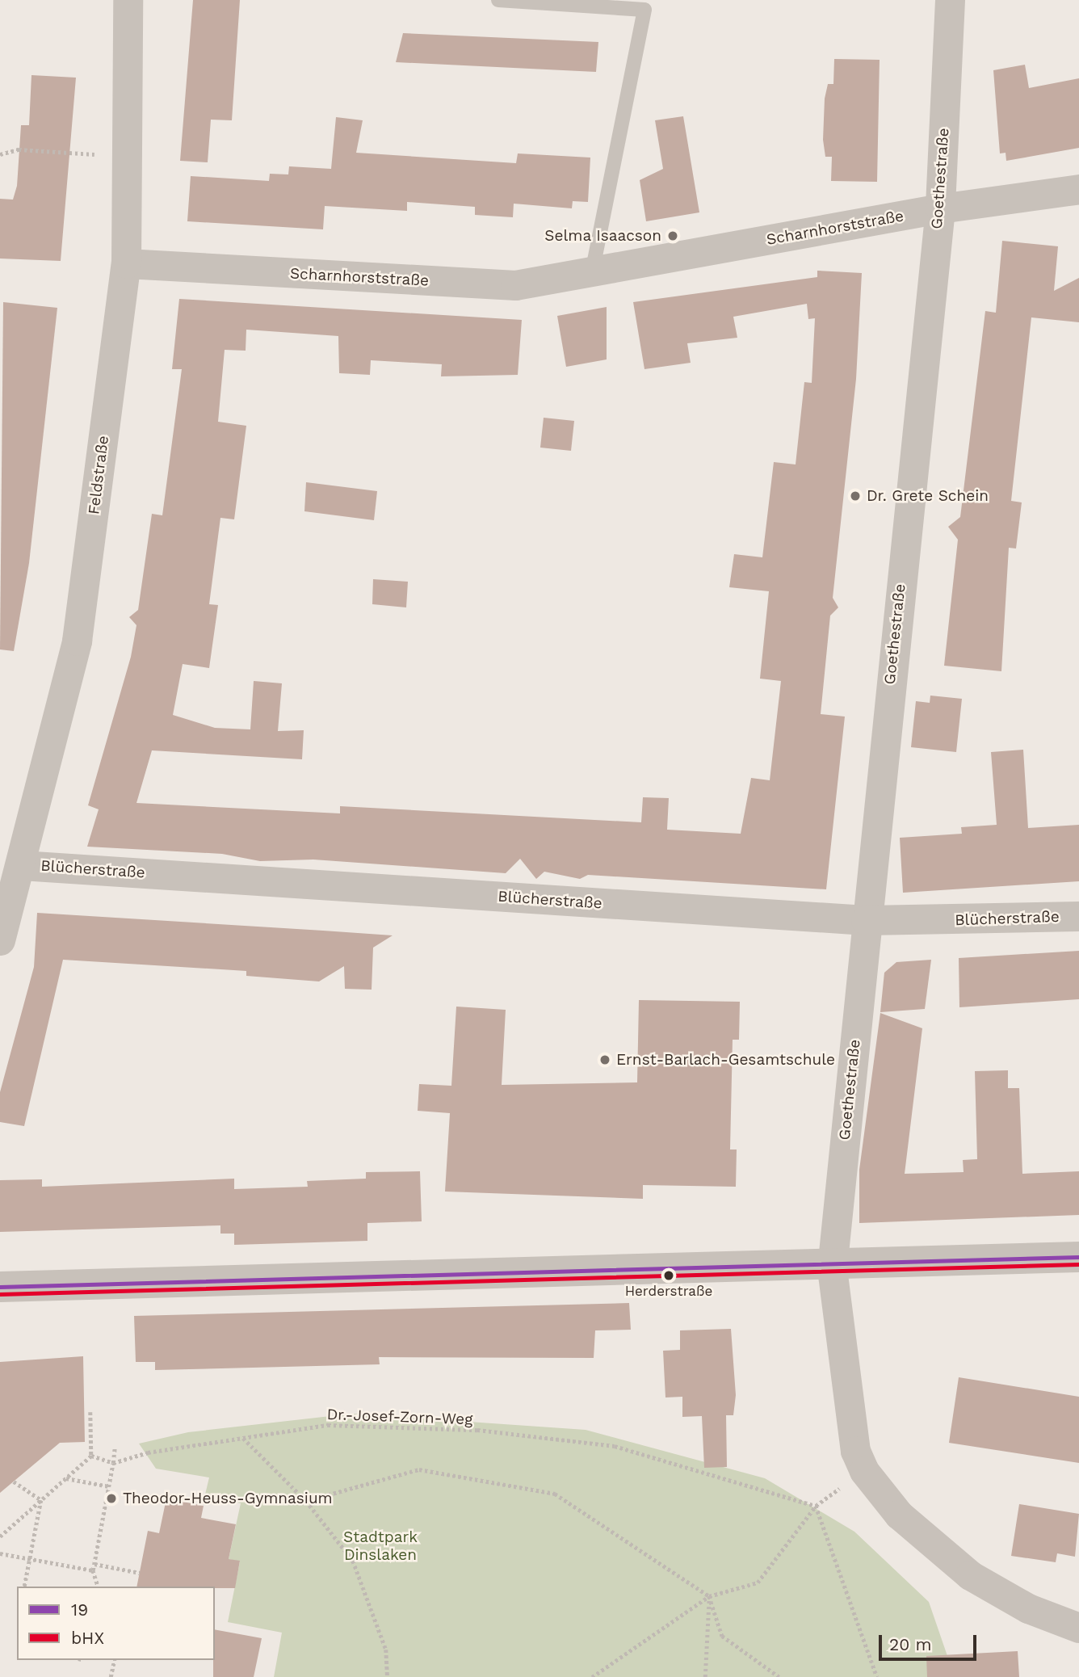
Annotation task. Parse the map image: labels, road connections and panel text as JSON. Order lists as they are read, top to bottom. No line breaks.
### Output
{"streets":{"street":["Goethestraße","Scharnhorststraße","Feldstraße","Blücherstraße"],"path":["Dr.-Josef-Zorn-Weg"]},"crossings":[["Goethestraße","Scharnhorststraße"],["Goethestraße","Blücherstraße"],["Scharnhorststraße","Feldstraße"],["Feldstraße","Blücherstraße"]],"parks":["Stadtpark Dinslaken"],"places":["Selma Isaacson","Dr. Grete Schein","Ernst-Barlach-Gesamtschule","Herderstraße","Theodor-Heuss-Gymnasium"],"lines":["transit line 19","transit line bHX"],"legend":["19","bHX"],"scale_bar":"20 m"}
